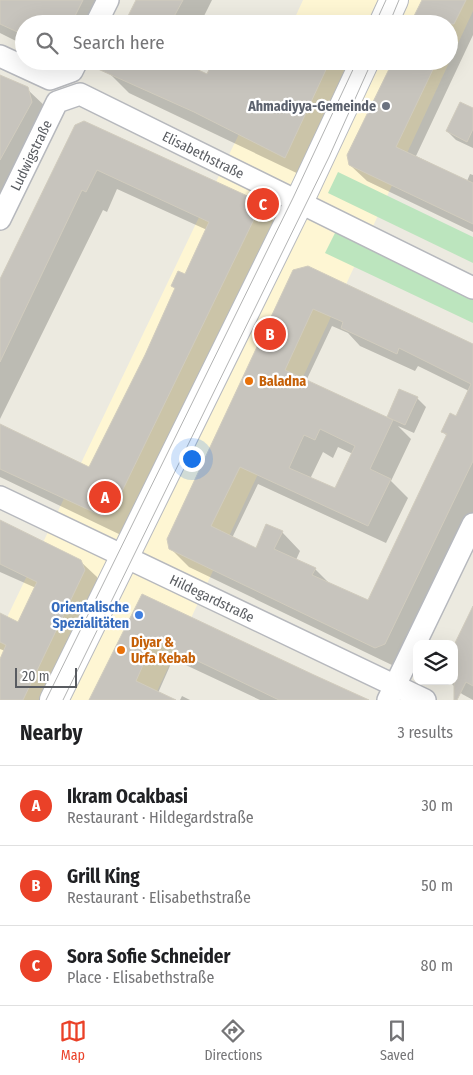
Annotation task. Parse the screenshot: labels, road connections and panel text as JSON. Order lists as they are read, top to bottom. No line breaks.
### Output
{"streets":{"street":["Ludwigstraße","Elisabethstraße","Hildegardstraße"]},"crossings":[["Ludwigstraße","Elisabethstraße"]],"places":["Ahmadiyya-Gemeinde","Baladna","Orientalische Spezialitäten","Diyar & Urfa Kebab"],"scale_bar":"20 m","page":{"search":"Search here","pins":["C","B","A"],"scale":"20 m","heading":["Nearby","3 results"],"list":[{"mark":"A","name":"Ikram Ocakbasi","note":"Restaurant · Hildegardstraße","value":"30 m"},{"mark":"B","name":"Grill King","note":"Restaurant · Elisabethstraße","value":"50 m"},{"mark":"C","name":"Sora Sofie Schneider","note":"Place · Elisabethstraße","value":"80 m"}],"nav":["Map","Directions","Saved"]}}
